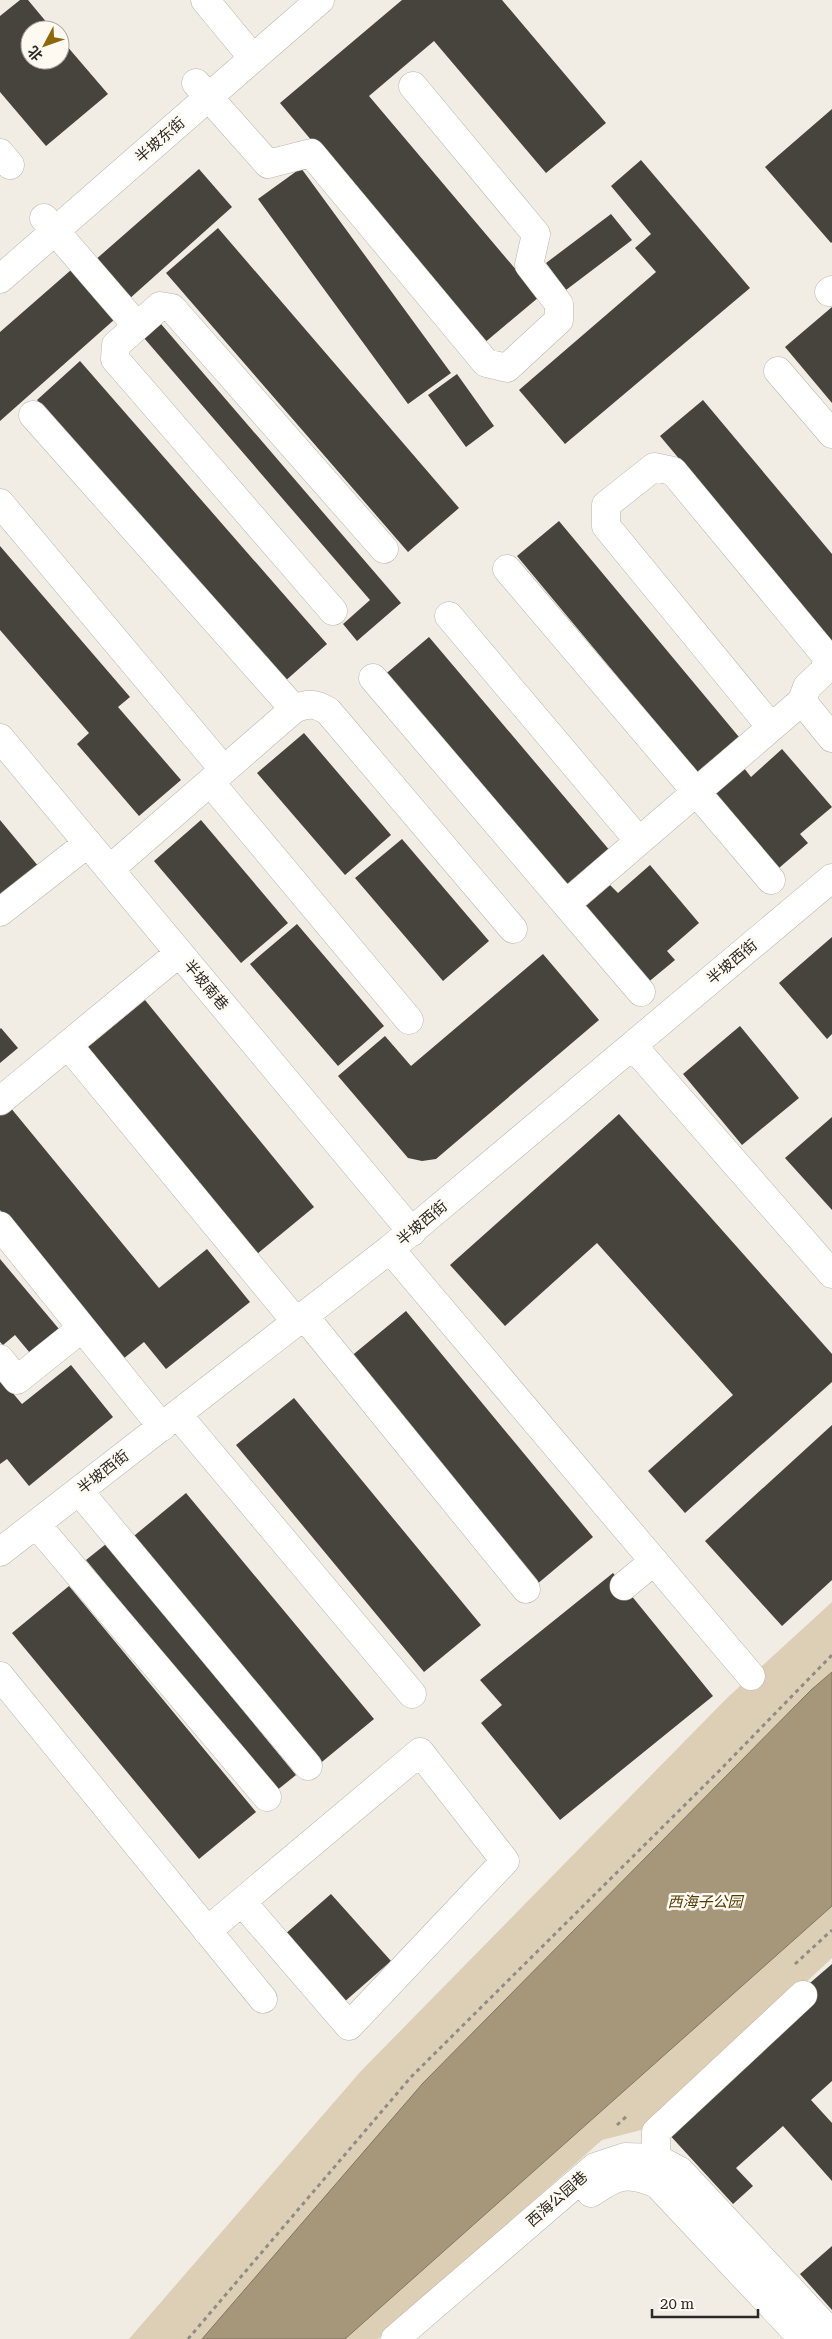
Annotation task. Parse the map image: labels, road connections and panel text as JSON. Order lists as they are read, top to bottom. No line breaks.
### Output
{"streets":{"street":["半坡东街","半坡西街","半坡南巷","西海公园巷"]},"crossings":[["半坡西街","半坡南巷"]],"parks":["西海子公园"],"scale_bar":"20 m","north":"bottom left"}
